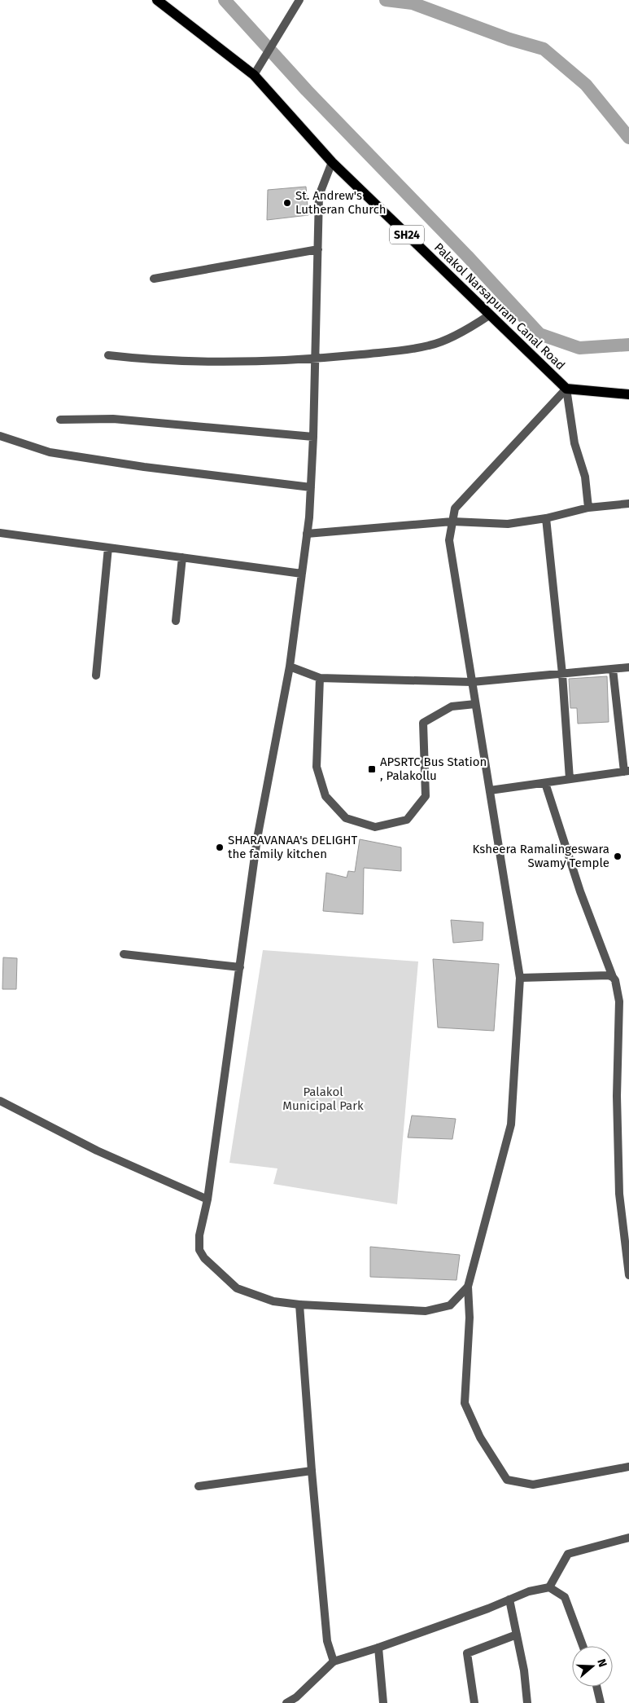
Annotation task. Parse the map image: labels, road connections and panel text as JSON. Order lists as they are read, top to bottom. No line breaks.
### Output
{"streets":{"main road":["SH24","Palakol Narsapuram Canal Road"]},"crossings":[["SH24","Palakol Narsapuram Canal Road"]],"parks":["Palakol Municipal Park"],"places":{"other":["St. Andrew's Lutheran Church","SHARAVANAA's DELIGHT the family kitchen","Ksheera Ramalingeswara Swamy Temple"],"transit":["APSRTC Bus Station , Palakollu"]},"north":"right"}
